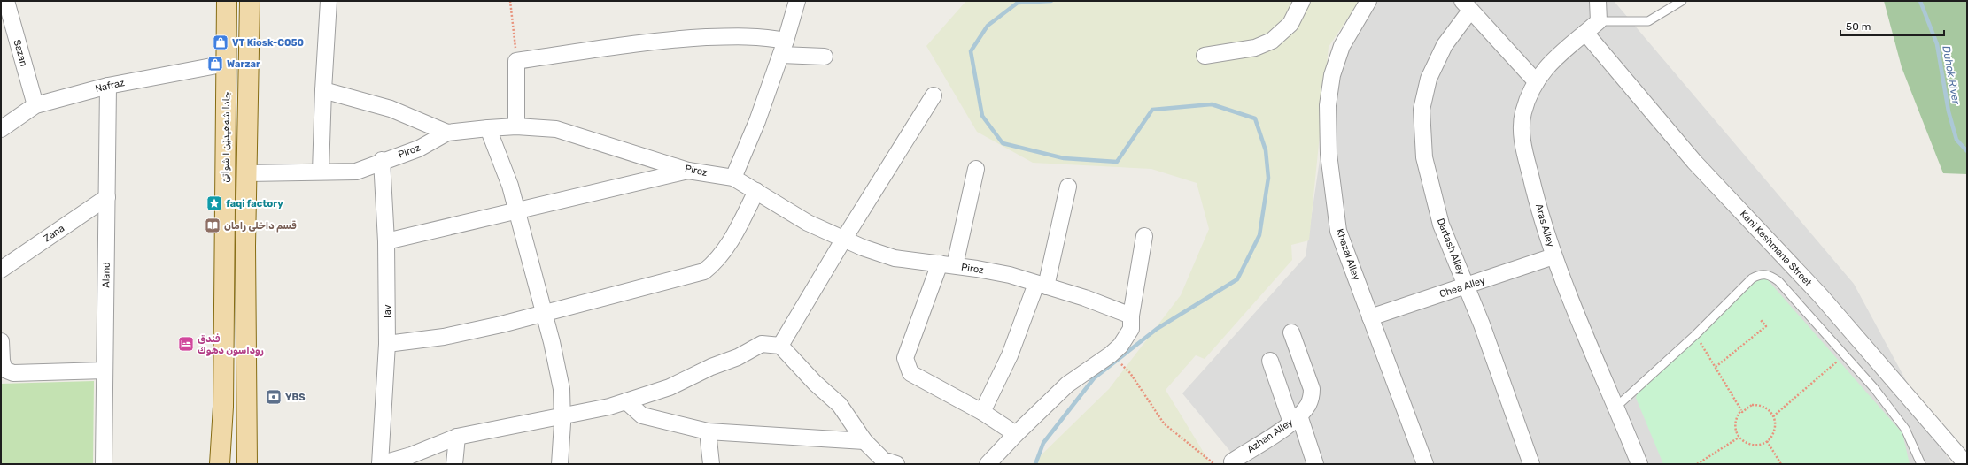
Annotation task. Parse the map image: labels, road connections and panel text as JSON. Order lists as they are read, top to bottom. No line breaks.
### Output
{"streets":{"main road":["جادا شەهیدێن ١ شواتێ"],"street":["Sazan","Nafraz","Piroz","Aras Alley","Zana","Dartash Alley","Kani Keshmana Street","Khazal Alley","Aland","Chea Alley","Tav","Azhan Alley"]},"crossings":[["Sazan","Nafraz"],["Nafraz","جادا شەهیدێن ١ شواتێ"],["Nafraz","Aland"],["Piroz","Tav"],["Aras Alley","Kani Keshmana Street"],["Aras Alley","Chea Alley"],["Zana","Aland"],["Dartash Alley","Chea Alley"],["Khazal Alley","Chea Alley"]],"water":["Duhok River"],"places":{"shop":["VT Kiosk-C050","Warzar"],"place":["faqi factory"],"library":["قسم داخلی رامان"],"hotel":["فندق روداسون دهوك"],"bank":["YBS"]},"scale_bar":"50 m"}
